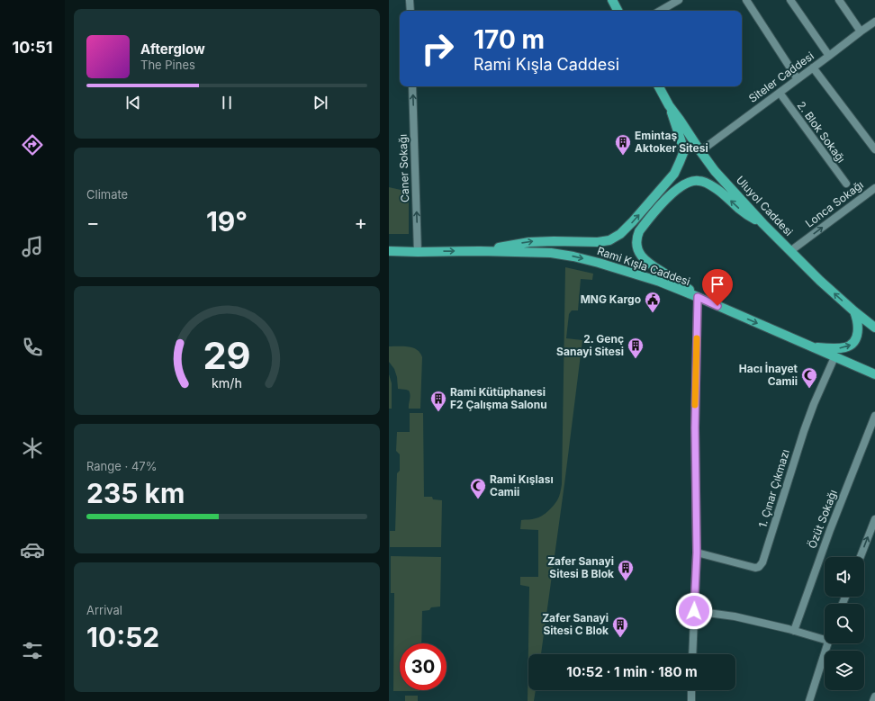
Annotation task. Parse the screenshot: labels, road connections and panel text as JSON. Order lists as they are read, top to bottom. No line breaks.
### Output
{"streets":{"main road":["Uluyol Caddesi","Rami Kışla Caddesi"],"street":["Siteler Caddesi","2. Blok Sokağı","Caner Sokağı","Lonca Sokağı","1. Çınar Çıkmazı","Özüt Sokağı"]},"crossings":[["Siteler Caddesi","2. Blok Sokağı"],["Siteler Caddesi","Uluyol Caddesi"],["Caner Sokağı","Rami Kışla Caddesi"],["Lonca Sokağı","Uluyol Caddesi"],["Rami Kışla Caddesi","1. Çınar Çıkmazı"]],"one_way":["Caner Sokağı","Lonca Sokağı","Rami Kışla Caddesi"],"places":{"building":["Emintaş Aktoker Sitesi","2. Genç Sanayi Sitesi","Rami Kütüphanesi F2 Çalışma Salonu","Zafer Sanayi Sitesi B Blok","Zafer Sanayi Sitesi C Blok"],"public building":["MNG Kargo"],"mosque":["Hacı İnayet Camii","Rami Kışlası Camii"]},"page":{"tabs":"10:51","turn":["170 m","Rami Kışla Caddesi"],"song":["Afterglow","The Pines"],"tile":["Climate",["Range · 47%","235 km"],["Arrival","10:52"]],"heat":["−","19°","+"],"limit":"30","trip":"10:52 · 1 min · 180 m","gauge":["29","km/h"]}}
